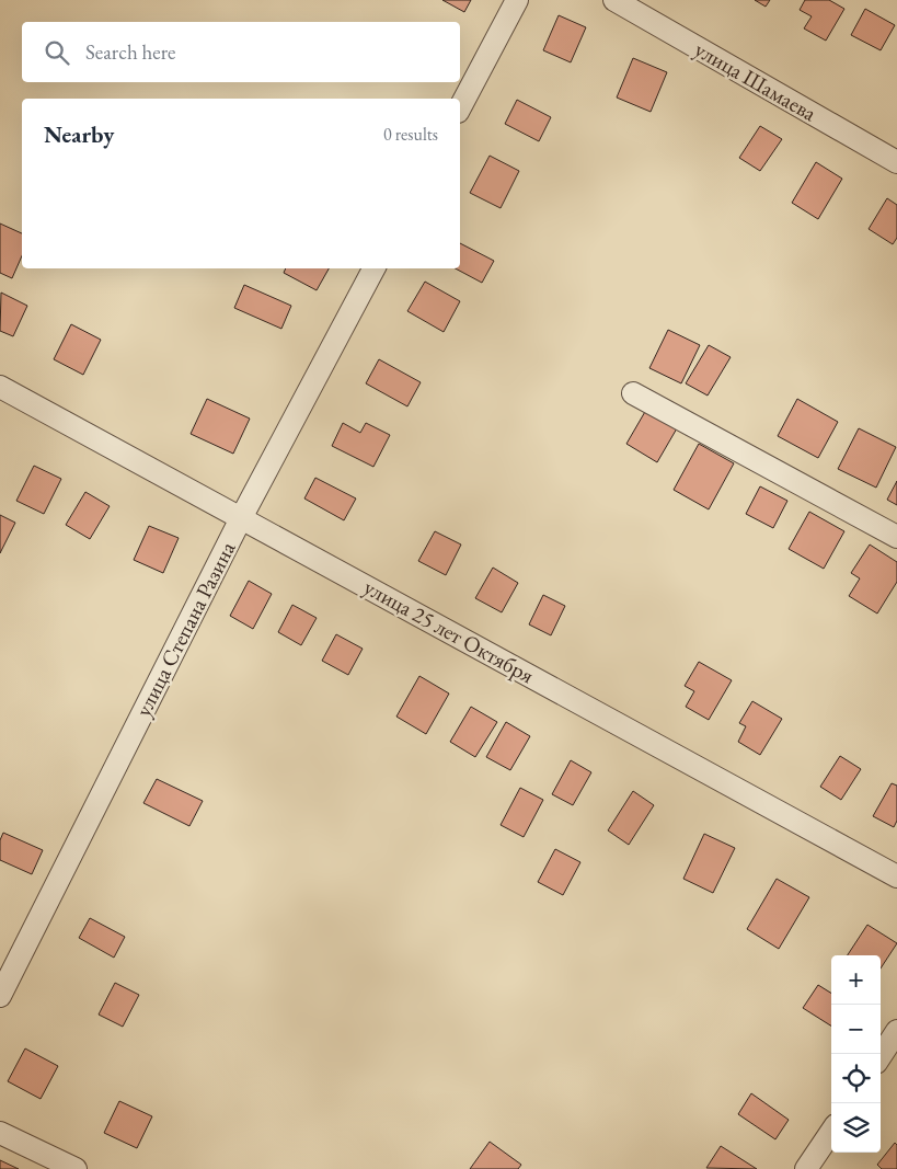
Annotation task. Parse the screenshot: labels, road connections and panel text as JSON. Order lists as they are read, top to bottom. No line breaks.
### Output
{"streets":{"street":["улица Шамаева","улица Степана Разина","улица 25 лет Октября"]},"crossings":[["улица Степана Разина","улица 25 лет Октября"]],"page":{"search":"Search here","heading":["Nearby","0 results"],"map_buttons":["+","−"]}}
